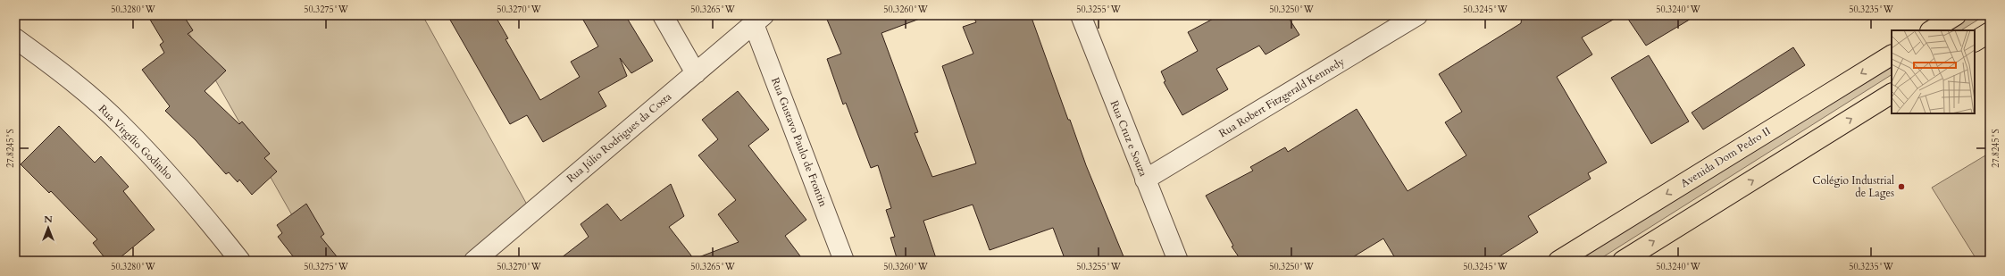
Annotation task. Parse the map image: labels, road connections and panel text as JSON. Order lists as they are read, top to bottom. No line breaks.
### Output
{"streets":{"main road":["Avenida Dom Pedro II"],"street":["Rua Robert Fitzgerald Kennedy","Rua Júlio Rodrigues da Costa","Rua Cruz e Souza","Rua Virgílio Godinho","Rua Gustavo Paulo de Frontin"]},"crossings":[["Rua Robert Fitzgerald Kennedy","Rua Cruz e Souza"],["Rua Júlio Rodrigues da Costa","Rua Gustavo Paulo de Frontin"]],"places":["Colégio Industrial de Lages"],"north":"top","coordinates":["50.3280°W","50.3275°W","50.3270°W","50.3265°W","50.3260°W","50.3255°W","50.3250°W","50.3245°W","50.3240°W","50.3235°W","27.8245°S"]}
